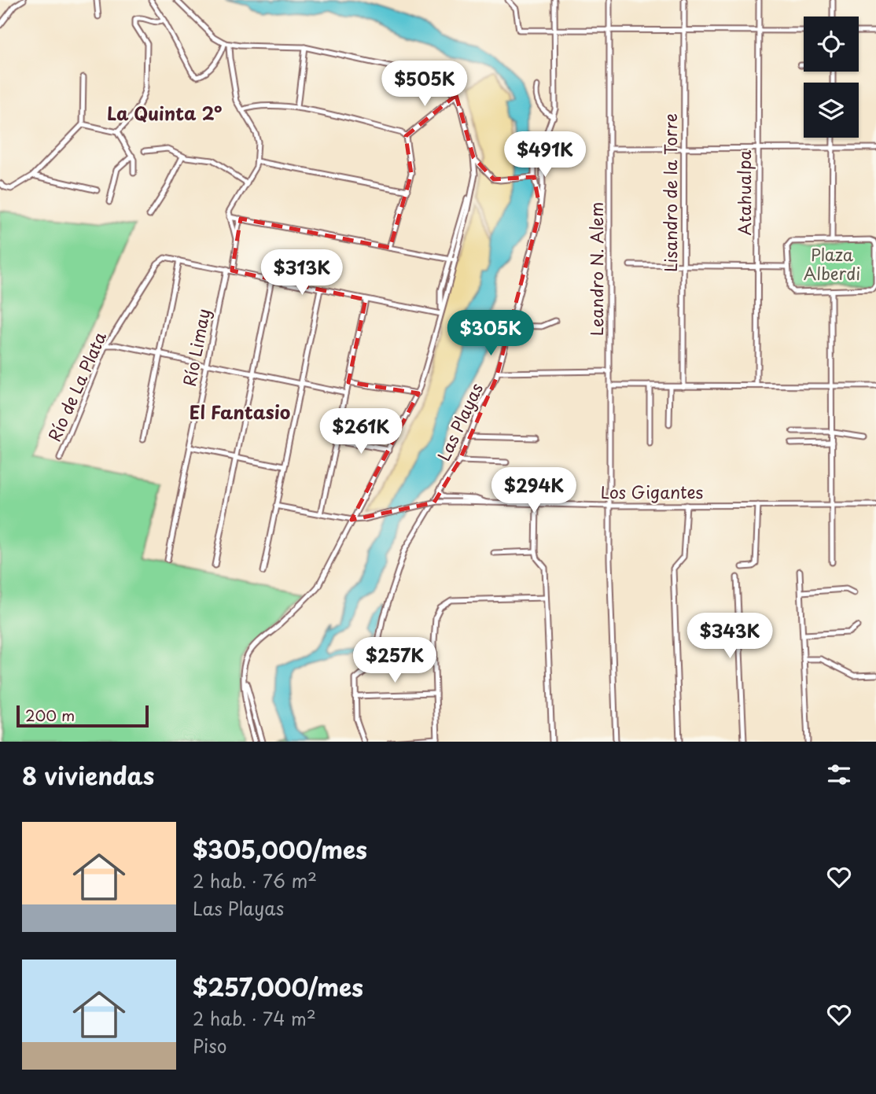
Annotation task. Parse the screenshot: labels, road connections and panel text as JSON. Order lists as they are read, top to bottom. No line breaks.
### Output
{"streets":{"street":["Lisandro de la Torre","Atahualpa","Leandro N. Alem","Río Limay","Río de La Plata","Las Playas","Los Gigantes"]},"crossings":[["Leandro N. Alem","Los Gigantes"],["Río Limay","Río de La Plata"]],"districts":["La Quinta 2°","El Fantasio"],"parks":["Plaza Alberdi"],"scale_bar":"200 m","page":{"price":["$505K","$491K","$313K","$305K","$261K","$294K","$343K","$257K"],"scale":"200 m","heading":"8 viviendas","list":[{"name":"$305,000/mes","note":"2 hab. · 76 m² · Las Playas"},{"name":"$257,000/mes","note":"2 hab. · 74 m² · Piso"}]}}
